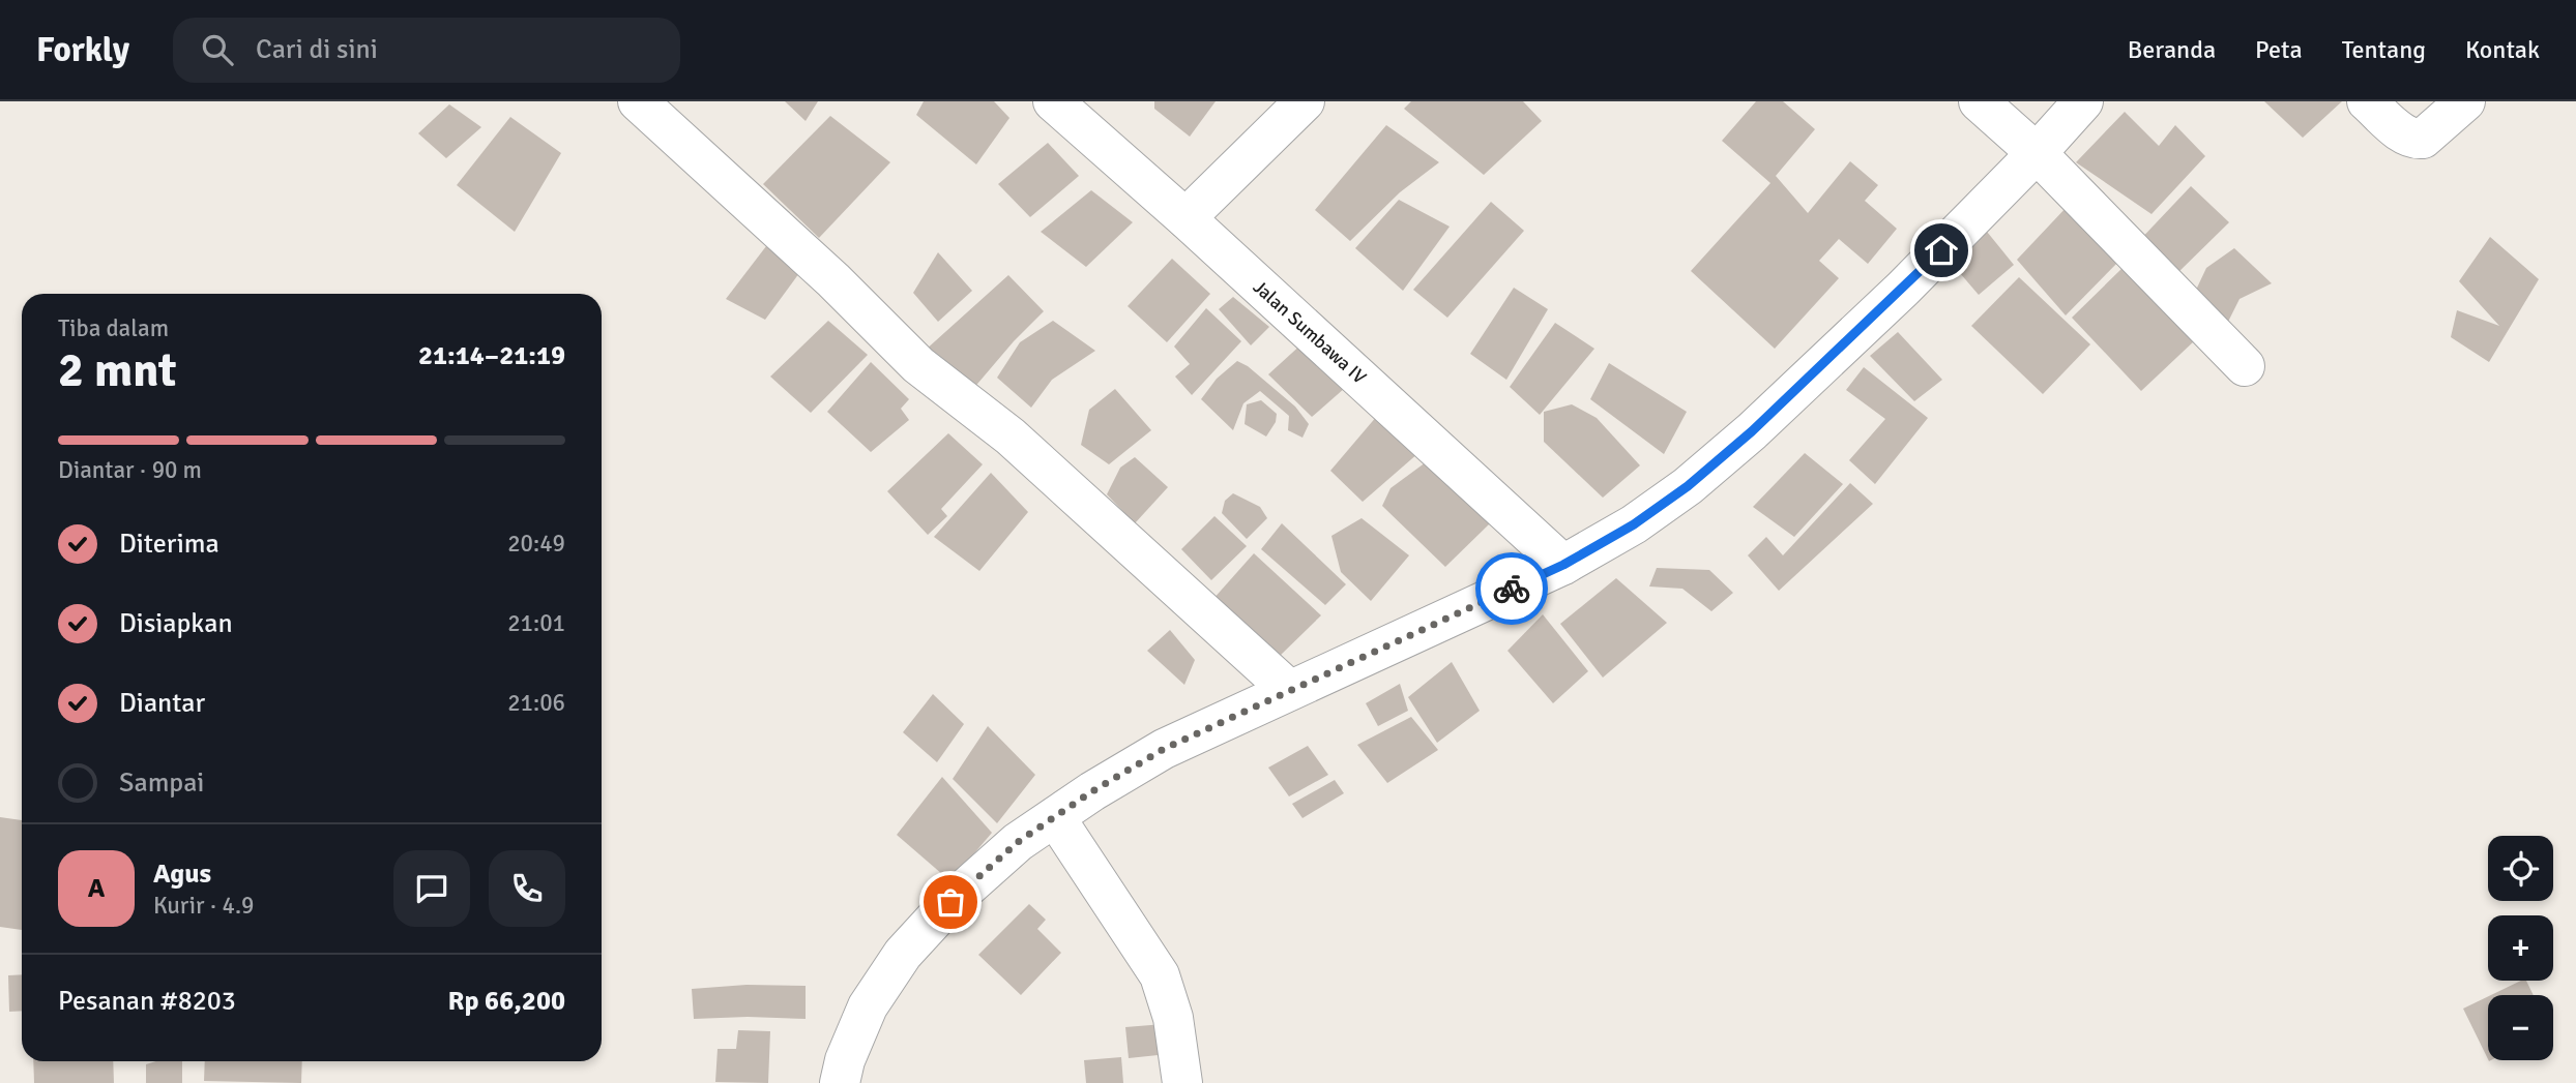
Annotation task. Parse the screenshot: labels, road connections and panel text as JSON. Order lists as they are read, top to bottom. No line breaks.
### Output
{"streets":{"street":["Jalan Sumbawa IV"]},"page":{"header":"Forkly","search":"Cari di sini","nav":["Beranda","Peta","Tentang","Kontak"],"heading":["2 mnt","Tiba dalam","21:14–21:19"],"panel":["Agus","Kurir · 4.9","Pesanan #8203","Rp 66,200"],"bar":"Diantar · 90 m","list":[["Diterima","20:49"],["Disiapkan","21:01"],["Diantar","21:06"],"Sampai"],"map_buttons":["+","−"],"round":"A"}}
